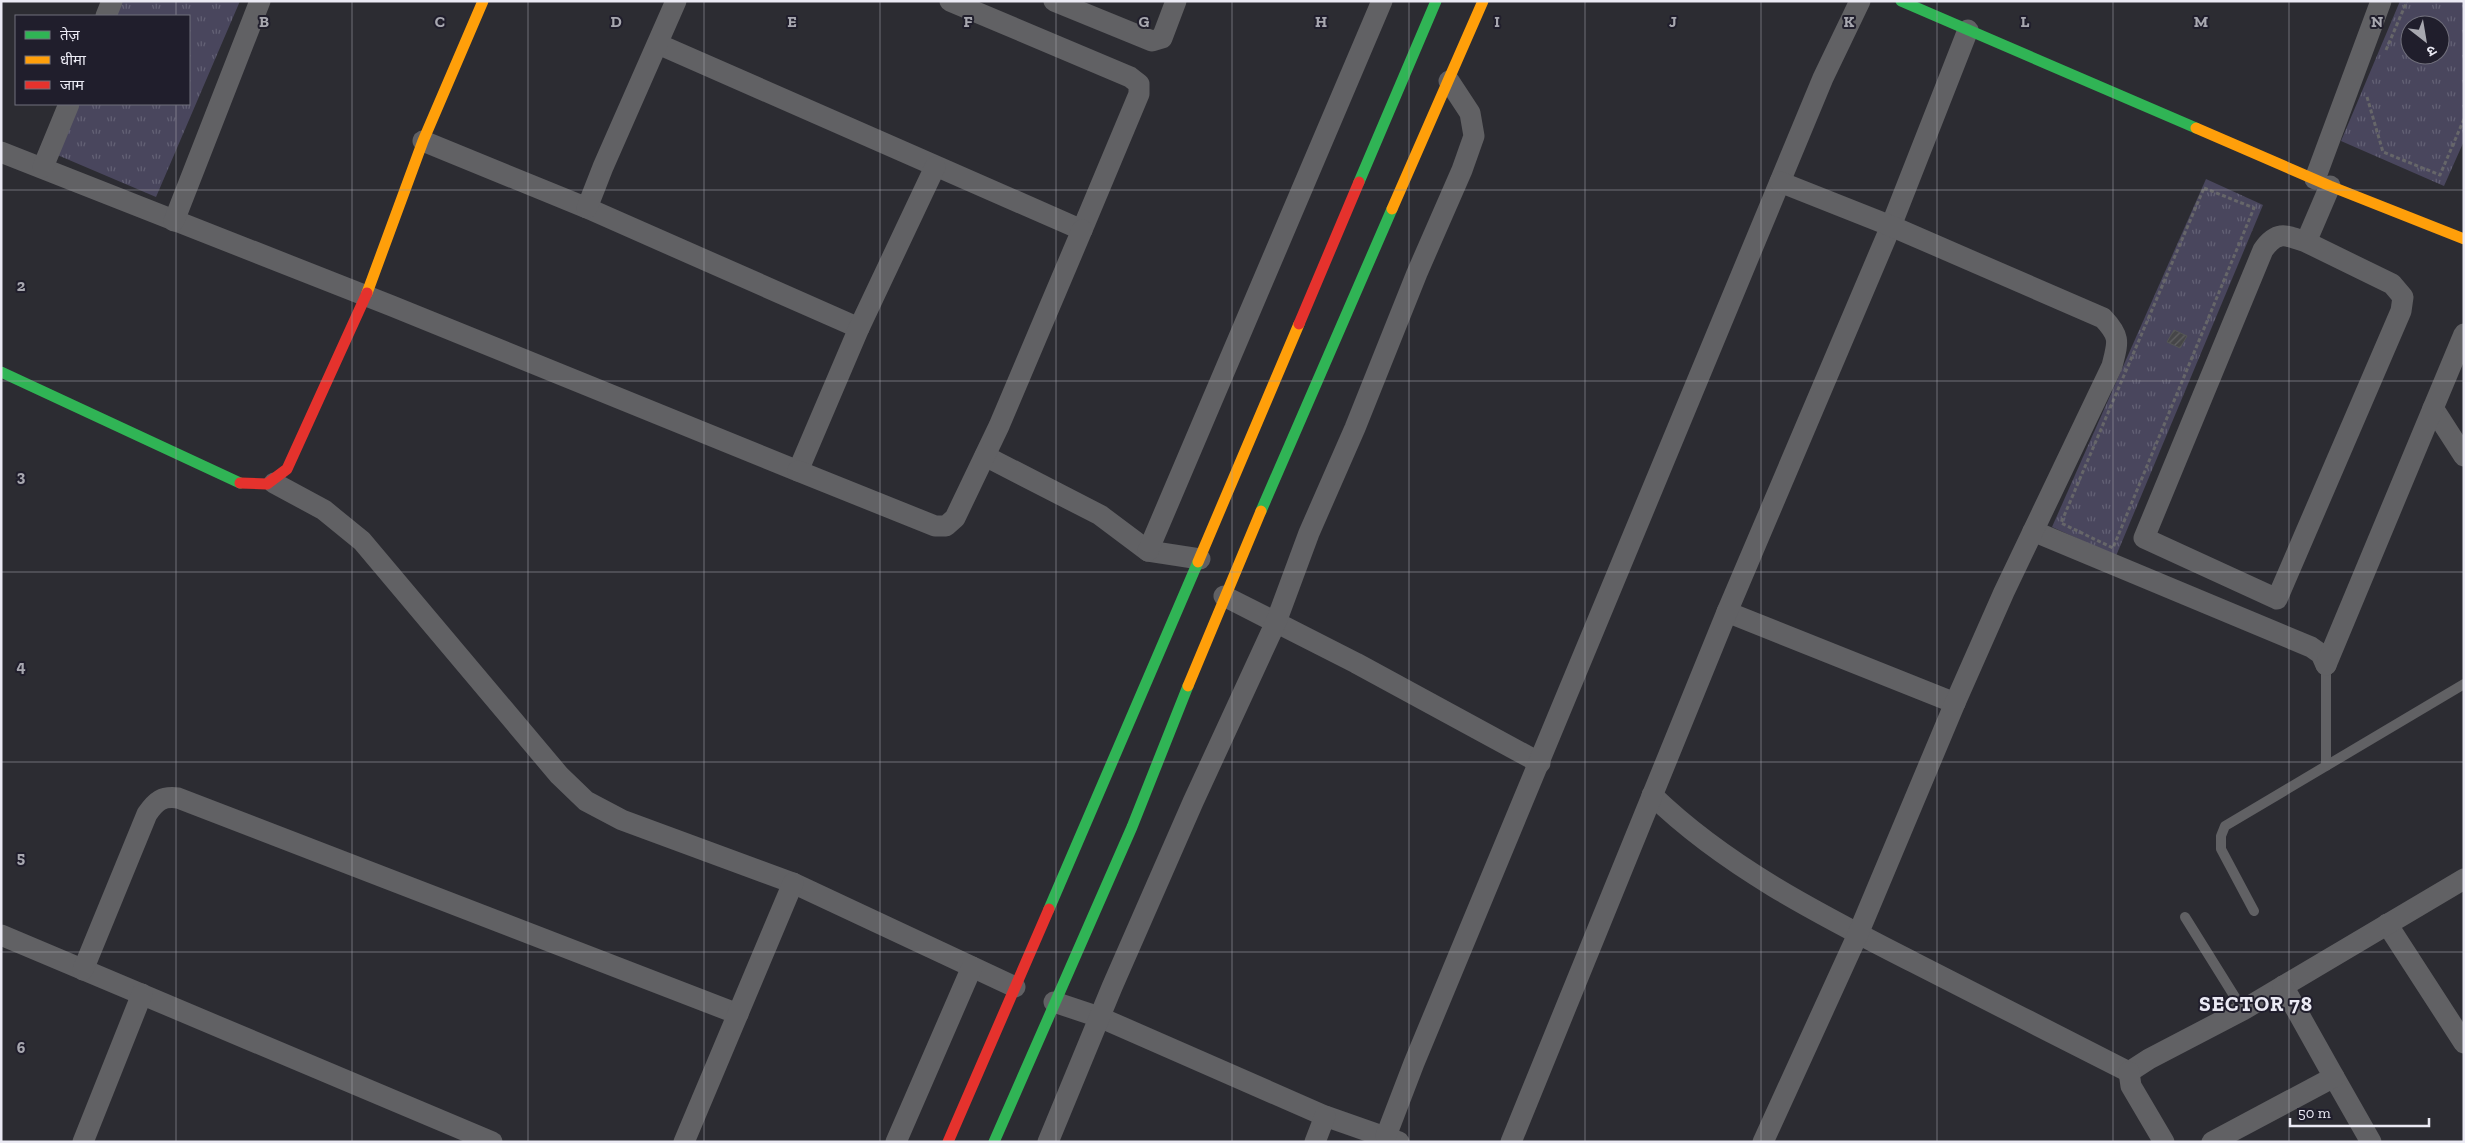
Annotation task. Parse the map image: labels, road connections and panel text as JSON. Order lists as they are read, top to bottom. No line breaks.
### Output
{"districts":["SECTOR 78"],"legend":["तेज़","धीमा","जाम"],"scale_bar":"50 m","north":"bottom right","grid":{"columns":["B","C","D","E","F","G","H","I","J","K","L","M","N"],"rows":["2","3","4","5","6"]}}
